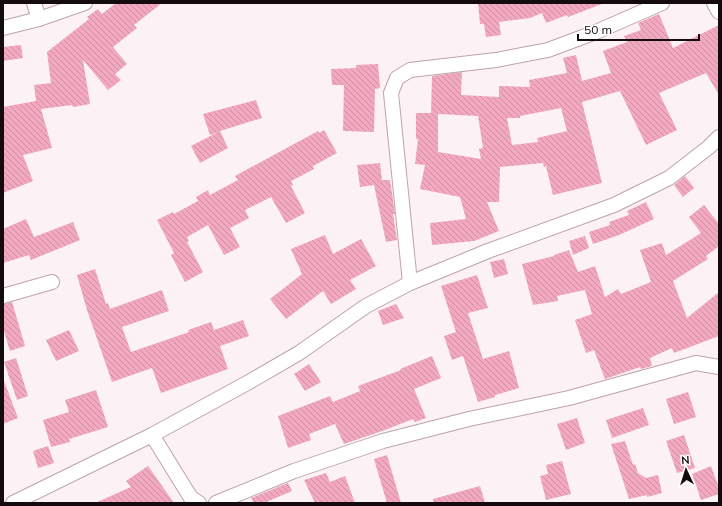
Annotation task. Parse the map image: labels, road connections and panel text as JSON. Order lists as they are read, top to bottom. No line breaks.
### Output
{"scale_bar":"50 m","north":"top"}
